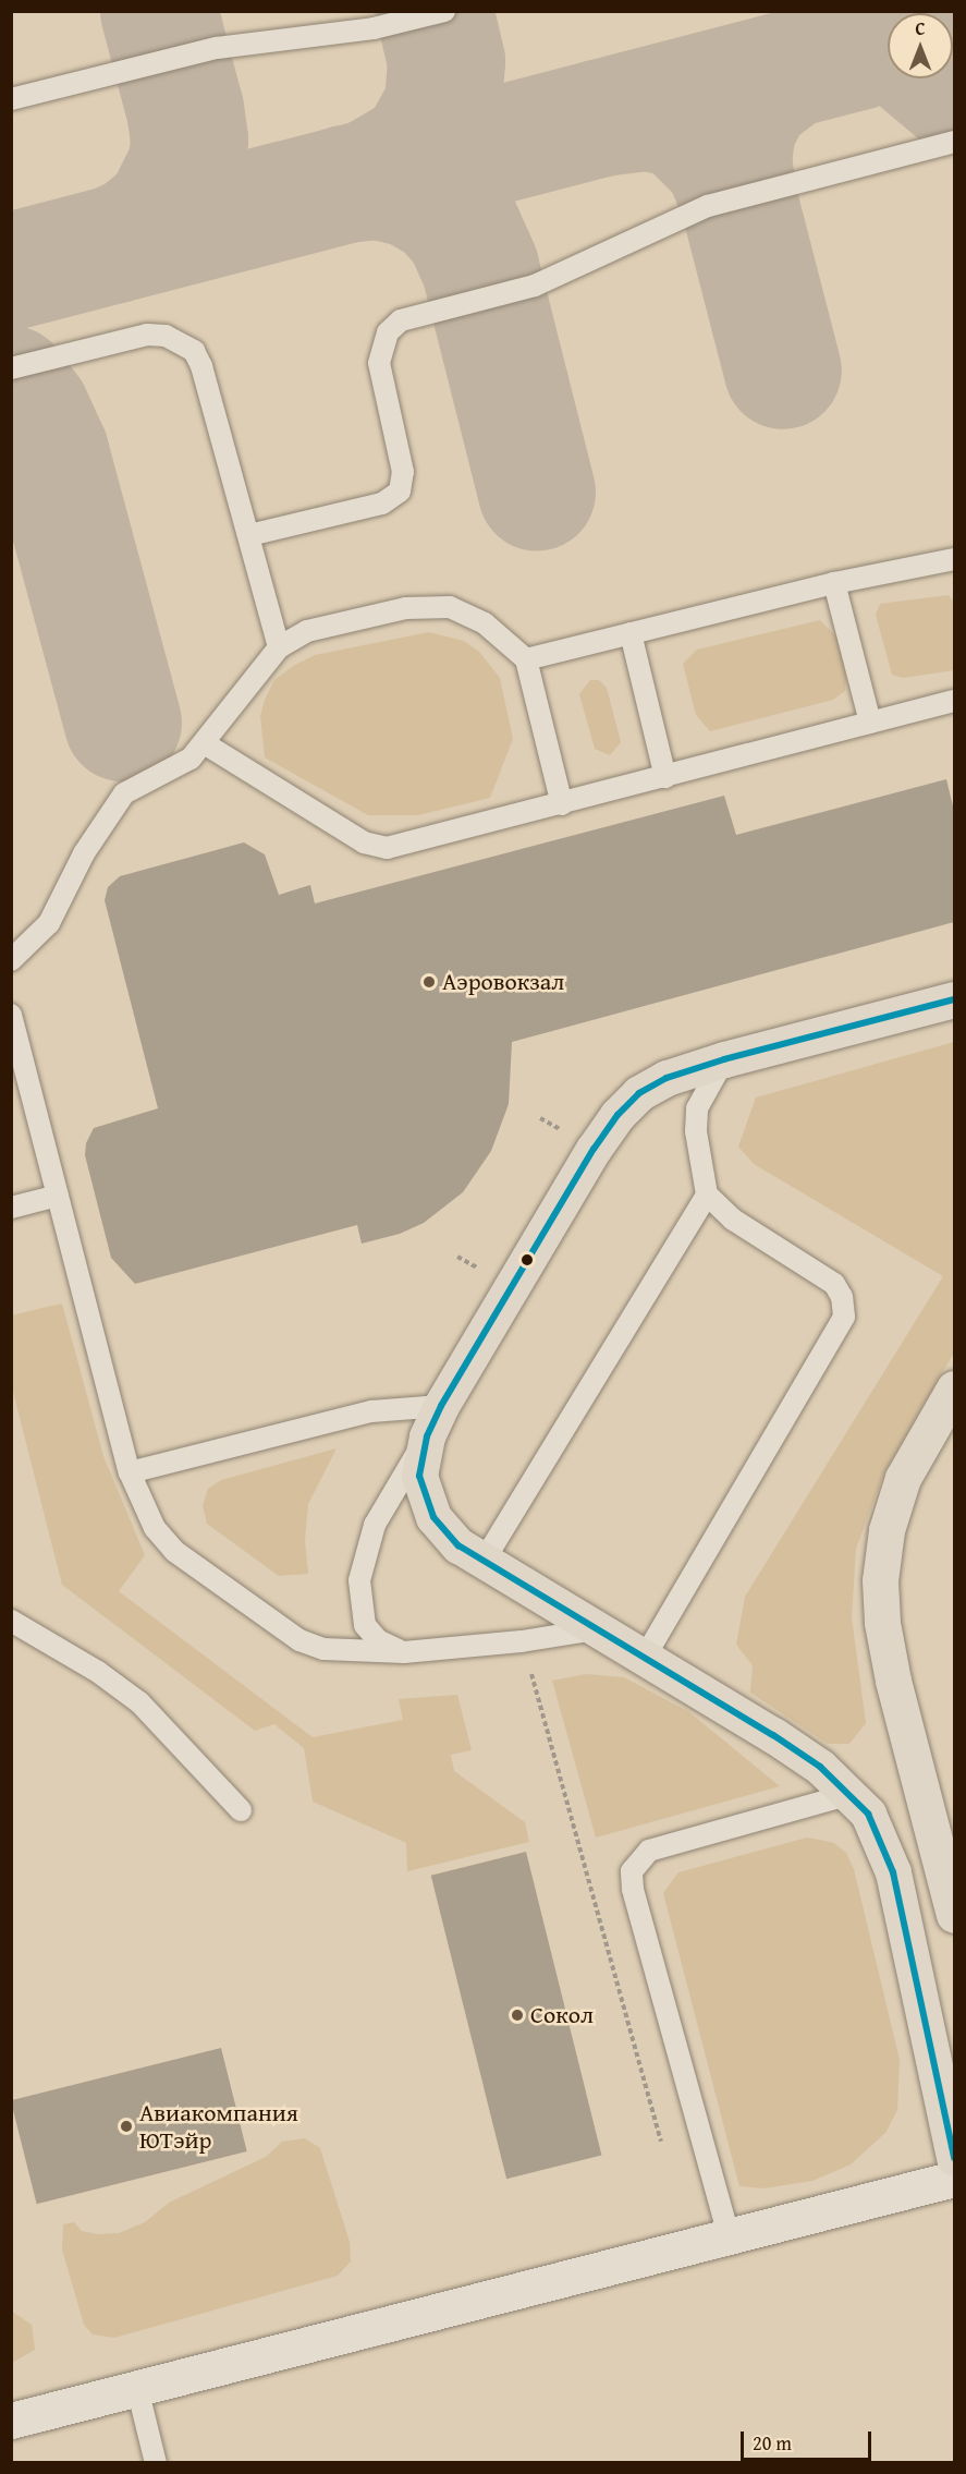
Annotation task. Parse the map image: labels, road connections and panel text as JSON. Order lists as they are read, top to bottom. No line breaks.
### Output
{"places":["Аэровокзал","Сокол","Авиакомпания ЮТэйр"],"scale_bar":"20 m","north":"top"}
